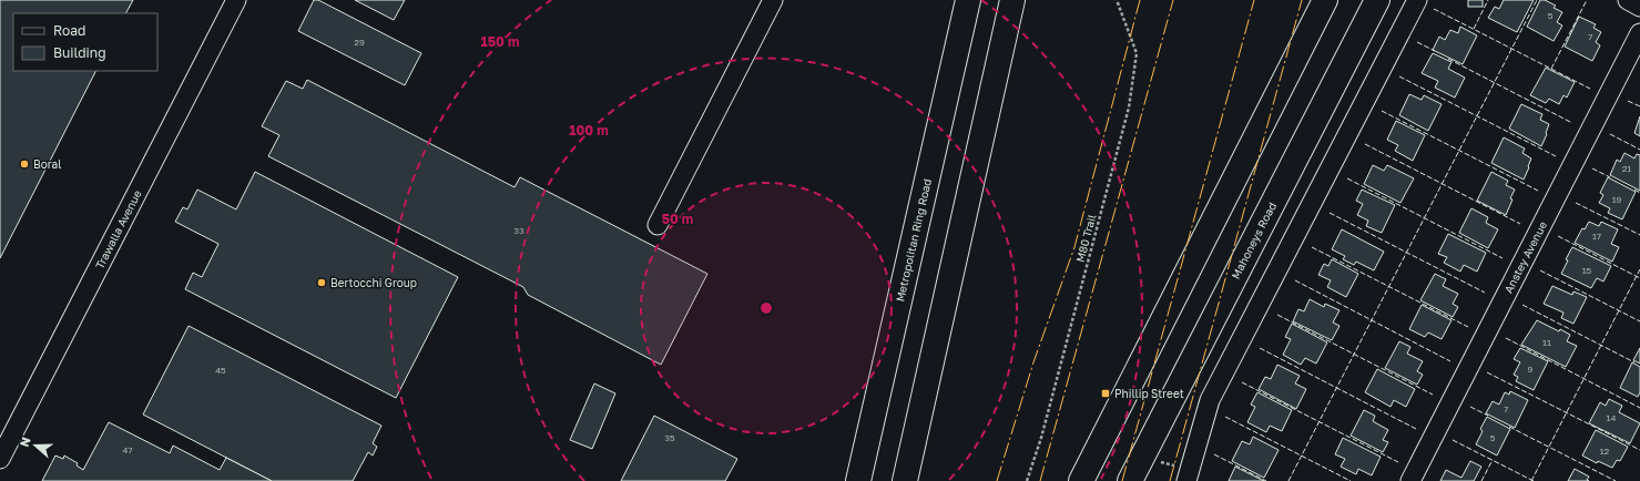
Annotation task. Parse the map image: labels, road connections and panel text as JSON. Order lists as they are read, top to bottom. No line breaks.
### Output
{"streets":{"main road":["Metropolitan Ring Road","Mahoneys Road"],"street":["Trawalla Avenue","Anstey Avenue"],"path":["M80 Trail"]},"places":{"other":["Boral","Bertocchi Group"],"transit":["Phillip Street"]},"house_numbers":["5","7","29","21","19","33","17","15","11","9","45","7","14","35","5","47","12"],"legend":["Road","Building"],"north":"left","rings":["150 m","100 m","50 m"]}
